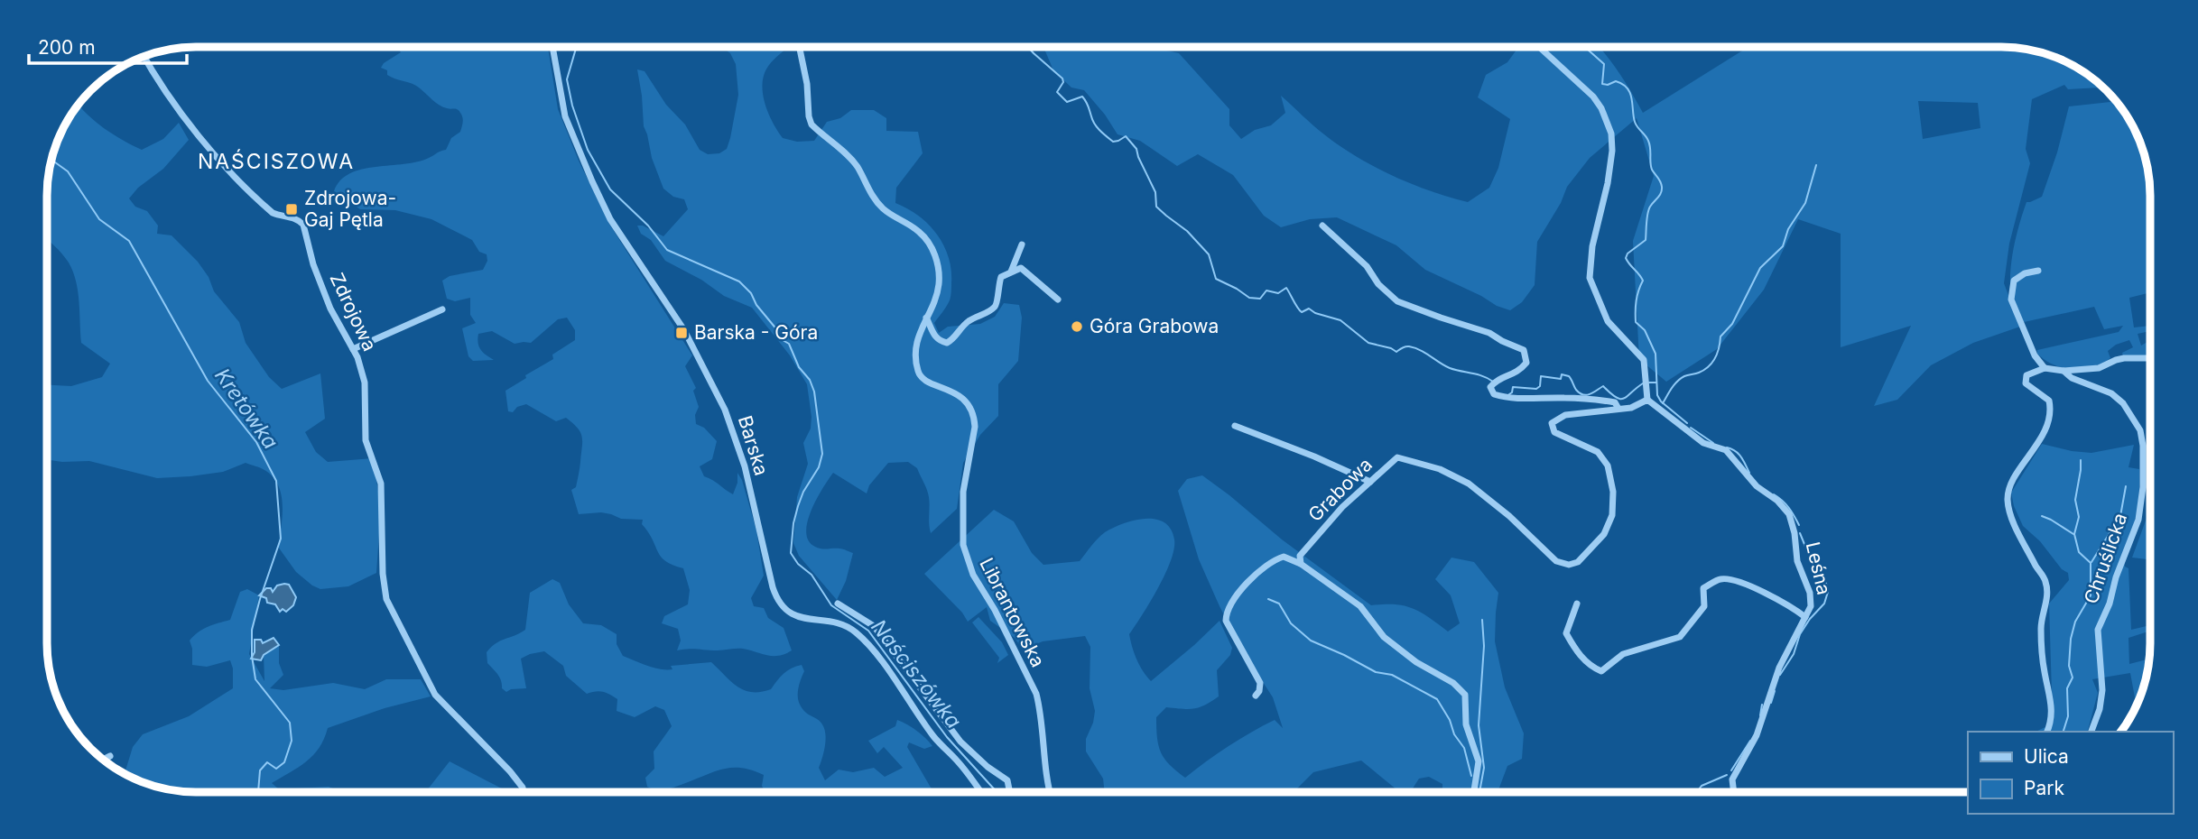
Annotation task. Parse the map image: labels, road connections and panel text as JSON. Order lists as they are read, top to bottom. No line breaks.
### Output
{"streets":{"street":["Zdrojowa","Barska","Grabowa","Chruślicka","Leśna","Librantowska"]},"crossings":[["Grabowa","Leśna"]],"districts":["NAŚCISZOWA"],"water":["Kretówka","Naściszówka"],"places":{"transit":["Zdrojowa- Gaj Pętla","Barska - Góra"],"other":["Góra Grabowa"]},"legend":["Ulica","Park"],"scale_bar":"200 m"}
